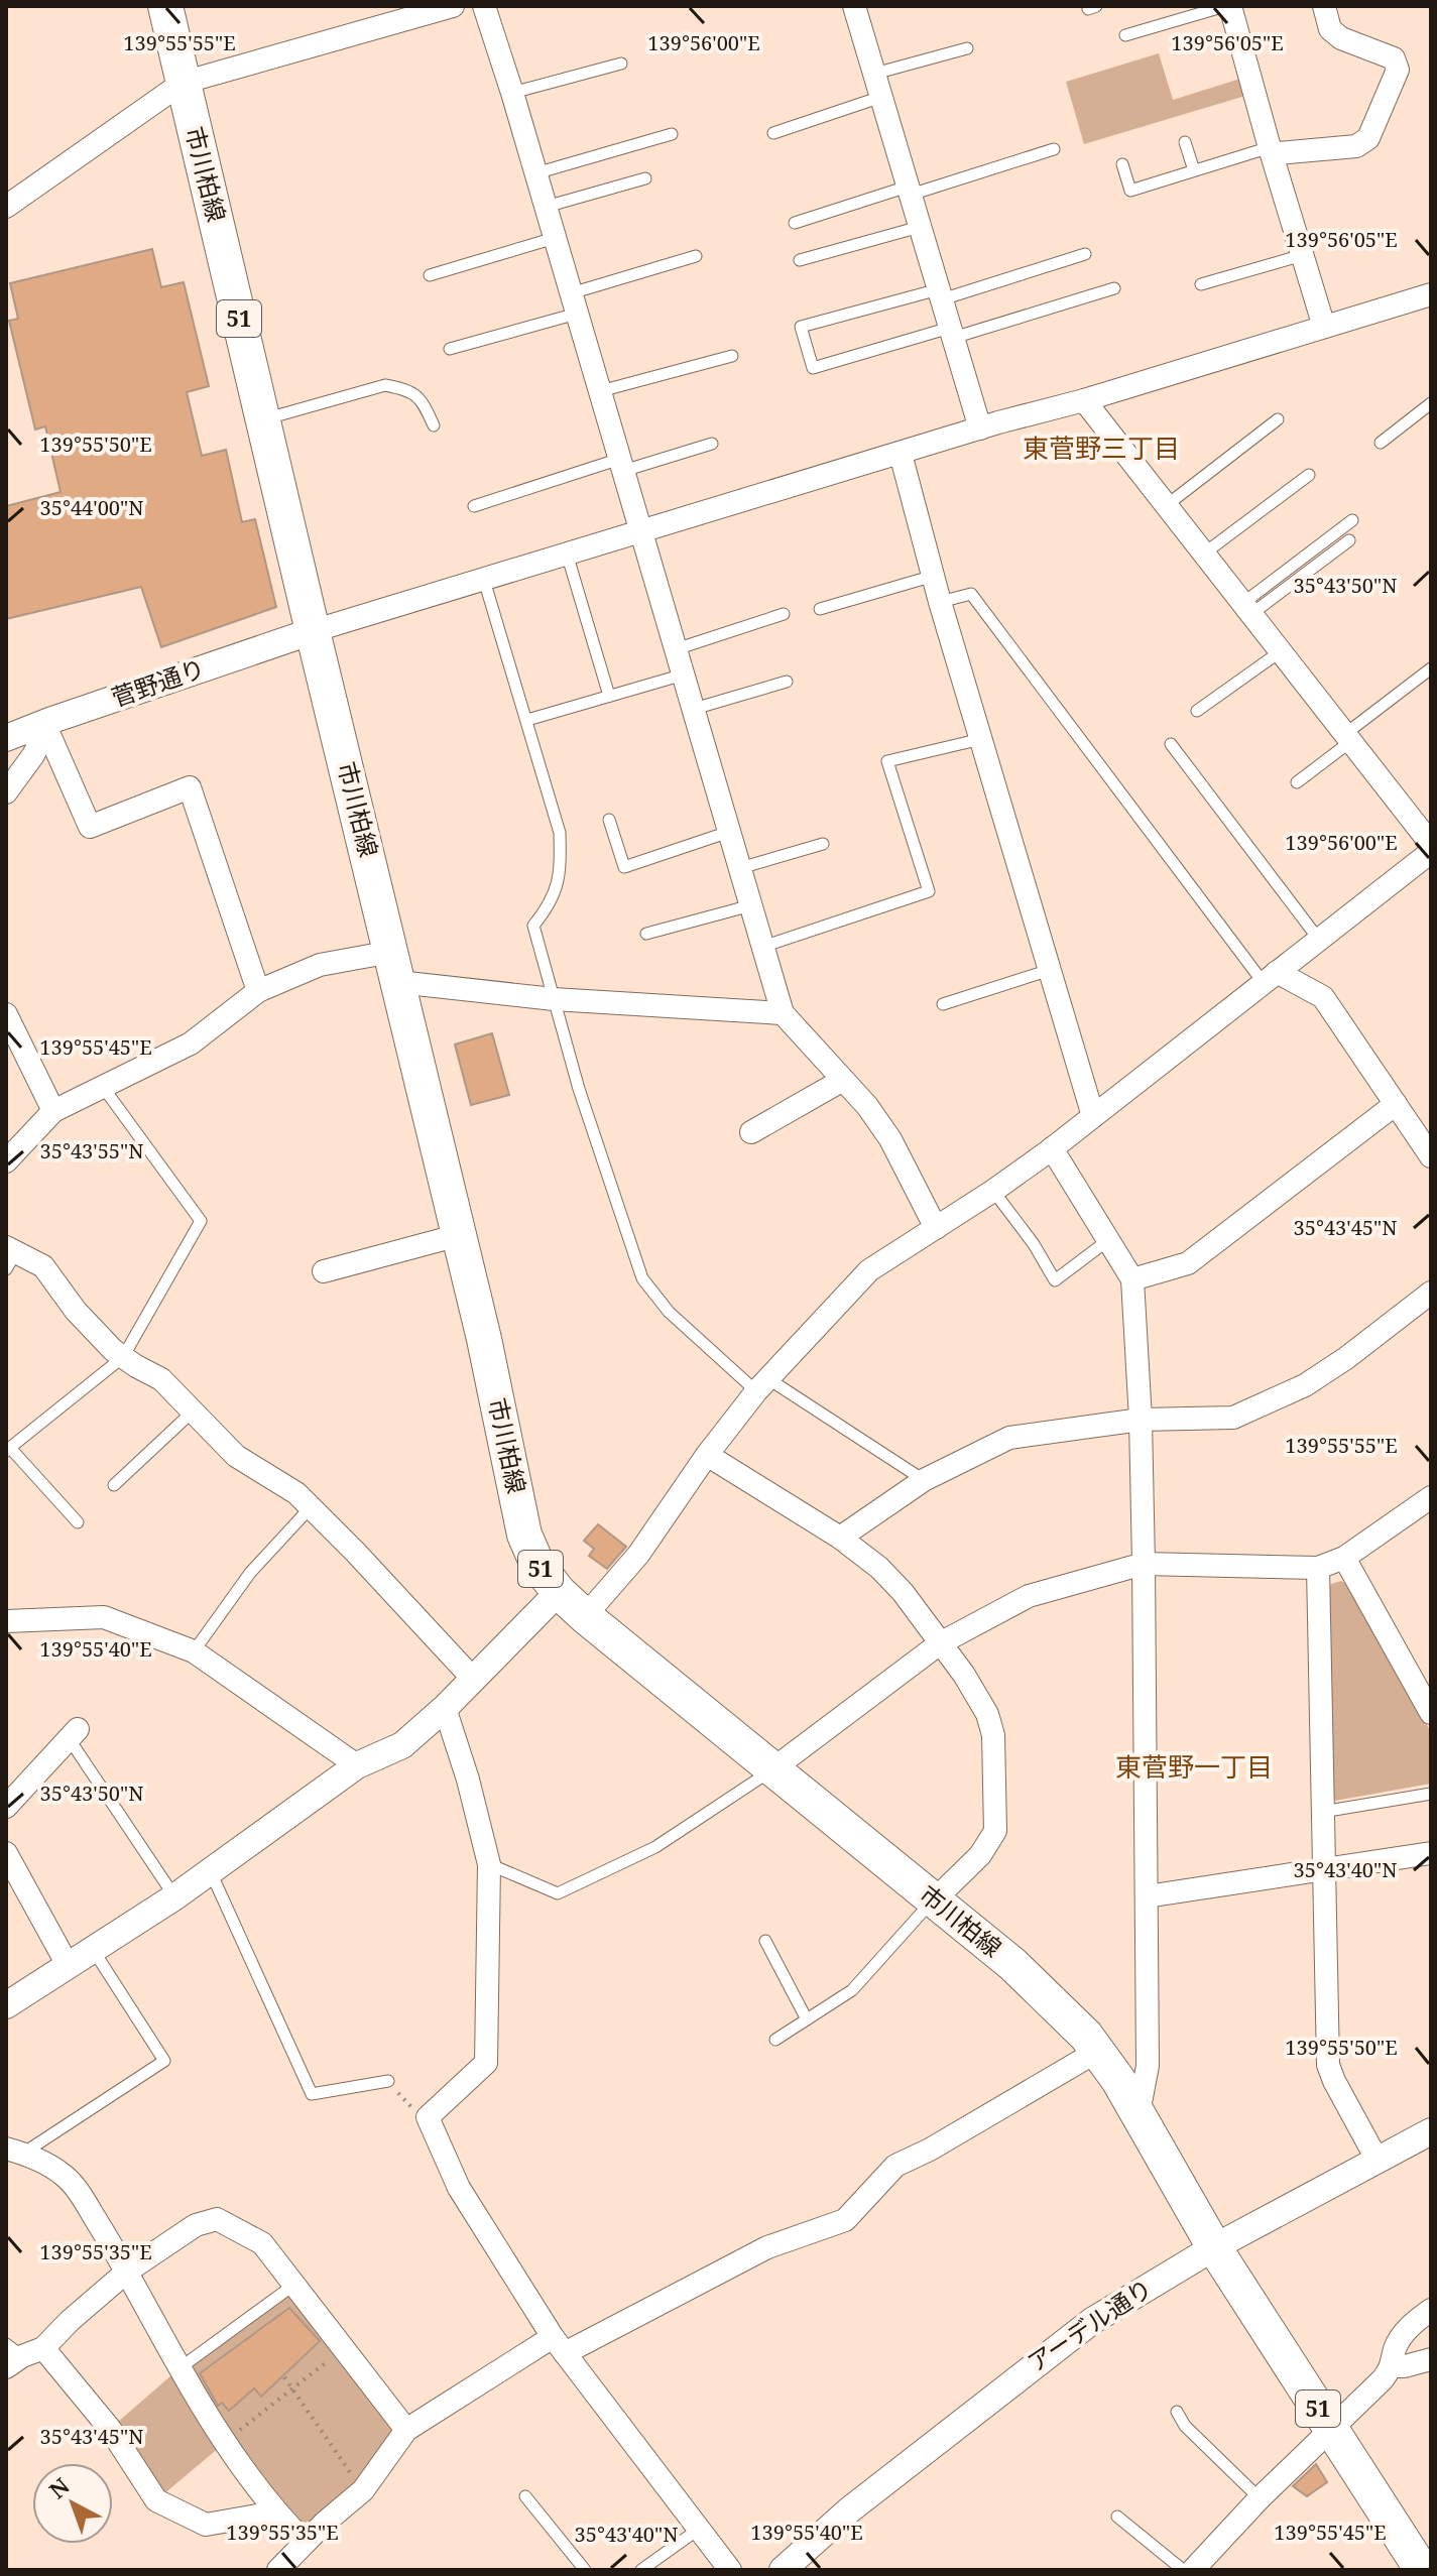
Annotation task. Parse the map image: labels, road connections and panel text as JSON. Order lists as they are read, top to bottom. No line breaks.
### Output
{"streets":{"main road":["市川柏線","51"],"street":["菅野通り","アーデル通り"]},"crossings":[["市川柏線","菅野通り"],["市川柏線","アーデル通り"]],"districts":["東菅野三丁目","東菅野一丁目"],"north":"top left","coordinates":["139°55'55\"E","139°56'00\"E","139°56'05\"E","139°55'50\"E","35°44'00\"N","35°43'50\"N","139°55'45\"E","35°43'55\"N","35°43'45\"N","139°55'40\"E","35°43'40\"N","139°55'35\"E"]}
